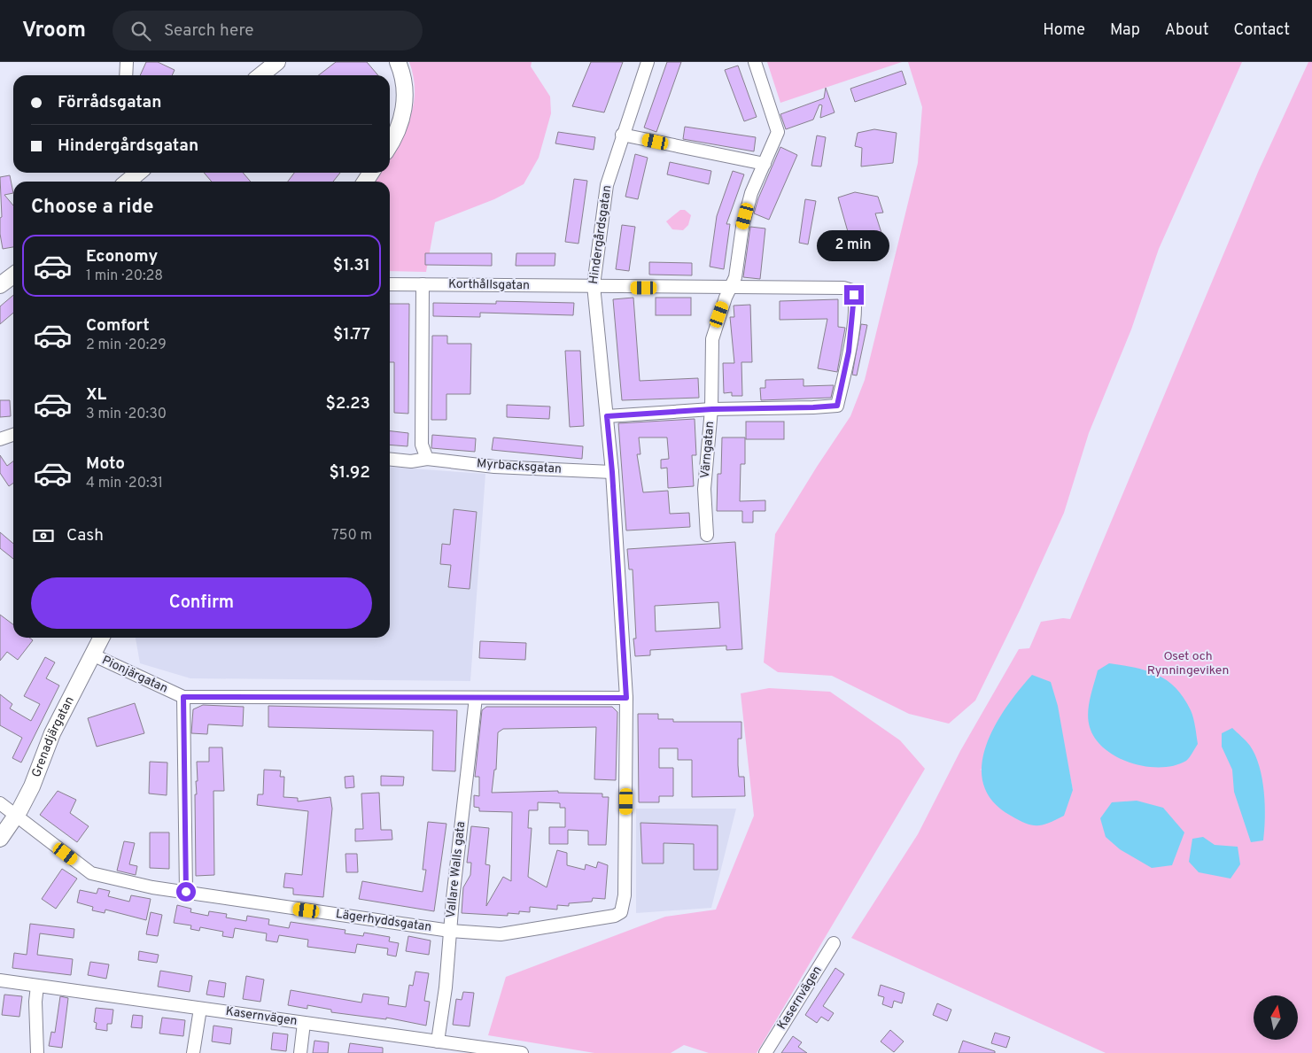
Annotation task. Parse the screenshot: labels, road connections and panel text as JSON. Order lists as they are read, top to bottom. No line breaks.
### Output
{"streets":{"street":["Hindergårdsgatan","Korthållsgatan","Värngatan","Myrbacksgatan","Pionjärgatan","Grenadjärgatan","Vallare Walls gata","Lägerhyddsgatan","Kasernvägen"]},"crossings":[["Hindergårdsgatan","Korthållsgatan"],["Hindergårdsgatan","Myrbacksgatan"],["Hindergårdsgatan","Pionjärgatan"],["Hindergårdsgatan","Lägerhyddsgatan"],["Pionjärgatan","Grenadjärgatan"],["Pionjärgatan","Vallare Walls gata"],["Grenadjärgatan","Lägerhyddsgatan"],["Vallare Walls gata","Lägerhyddsgatan"],["Vallare Walls gata","Kasernvägen"]],"parks":["Oset och Rynningeviken"],"north":"top","page":{"header":"Vroom","search":"Search here","nav":["Home","Map","About","Contact"],"banner":["Förrådsgatan","Hindergårdsgatan"],"heading":"Choose a ride","bubble":"2 min","list":[{"name":"Economy","note":"1 min · 20:28","value":"$1.31"},{"name":"Comfort","note":"2 min · 20:29","value":"$1.77"},{"name":"XL","note":"3 min · 20:30","value":"$2.23"},{"name":"Moto","note":"4 min · 20:31","value":"$1.92"}],"pay":["Cash","750 m"],"buttons":"Confirm"}}
